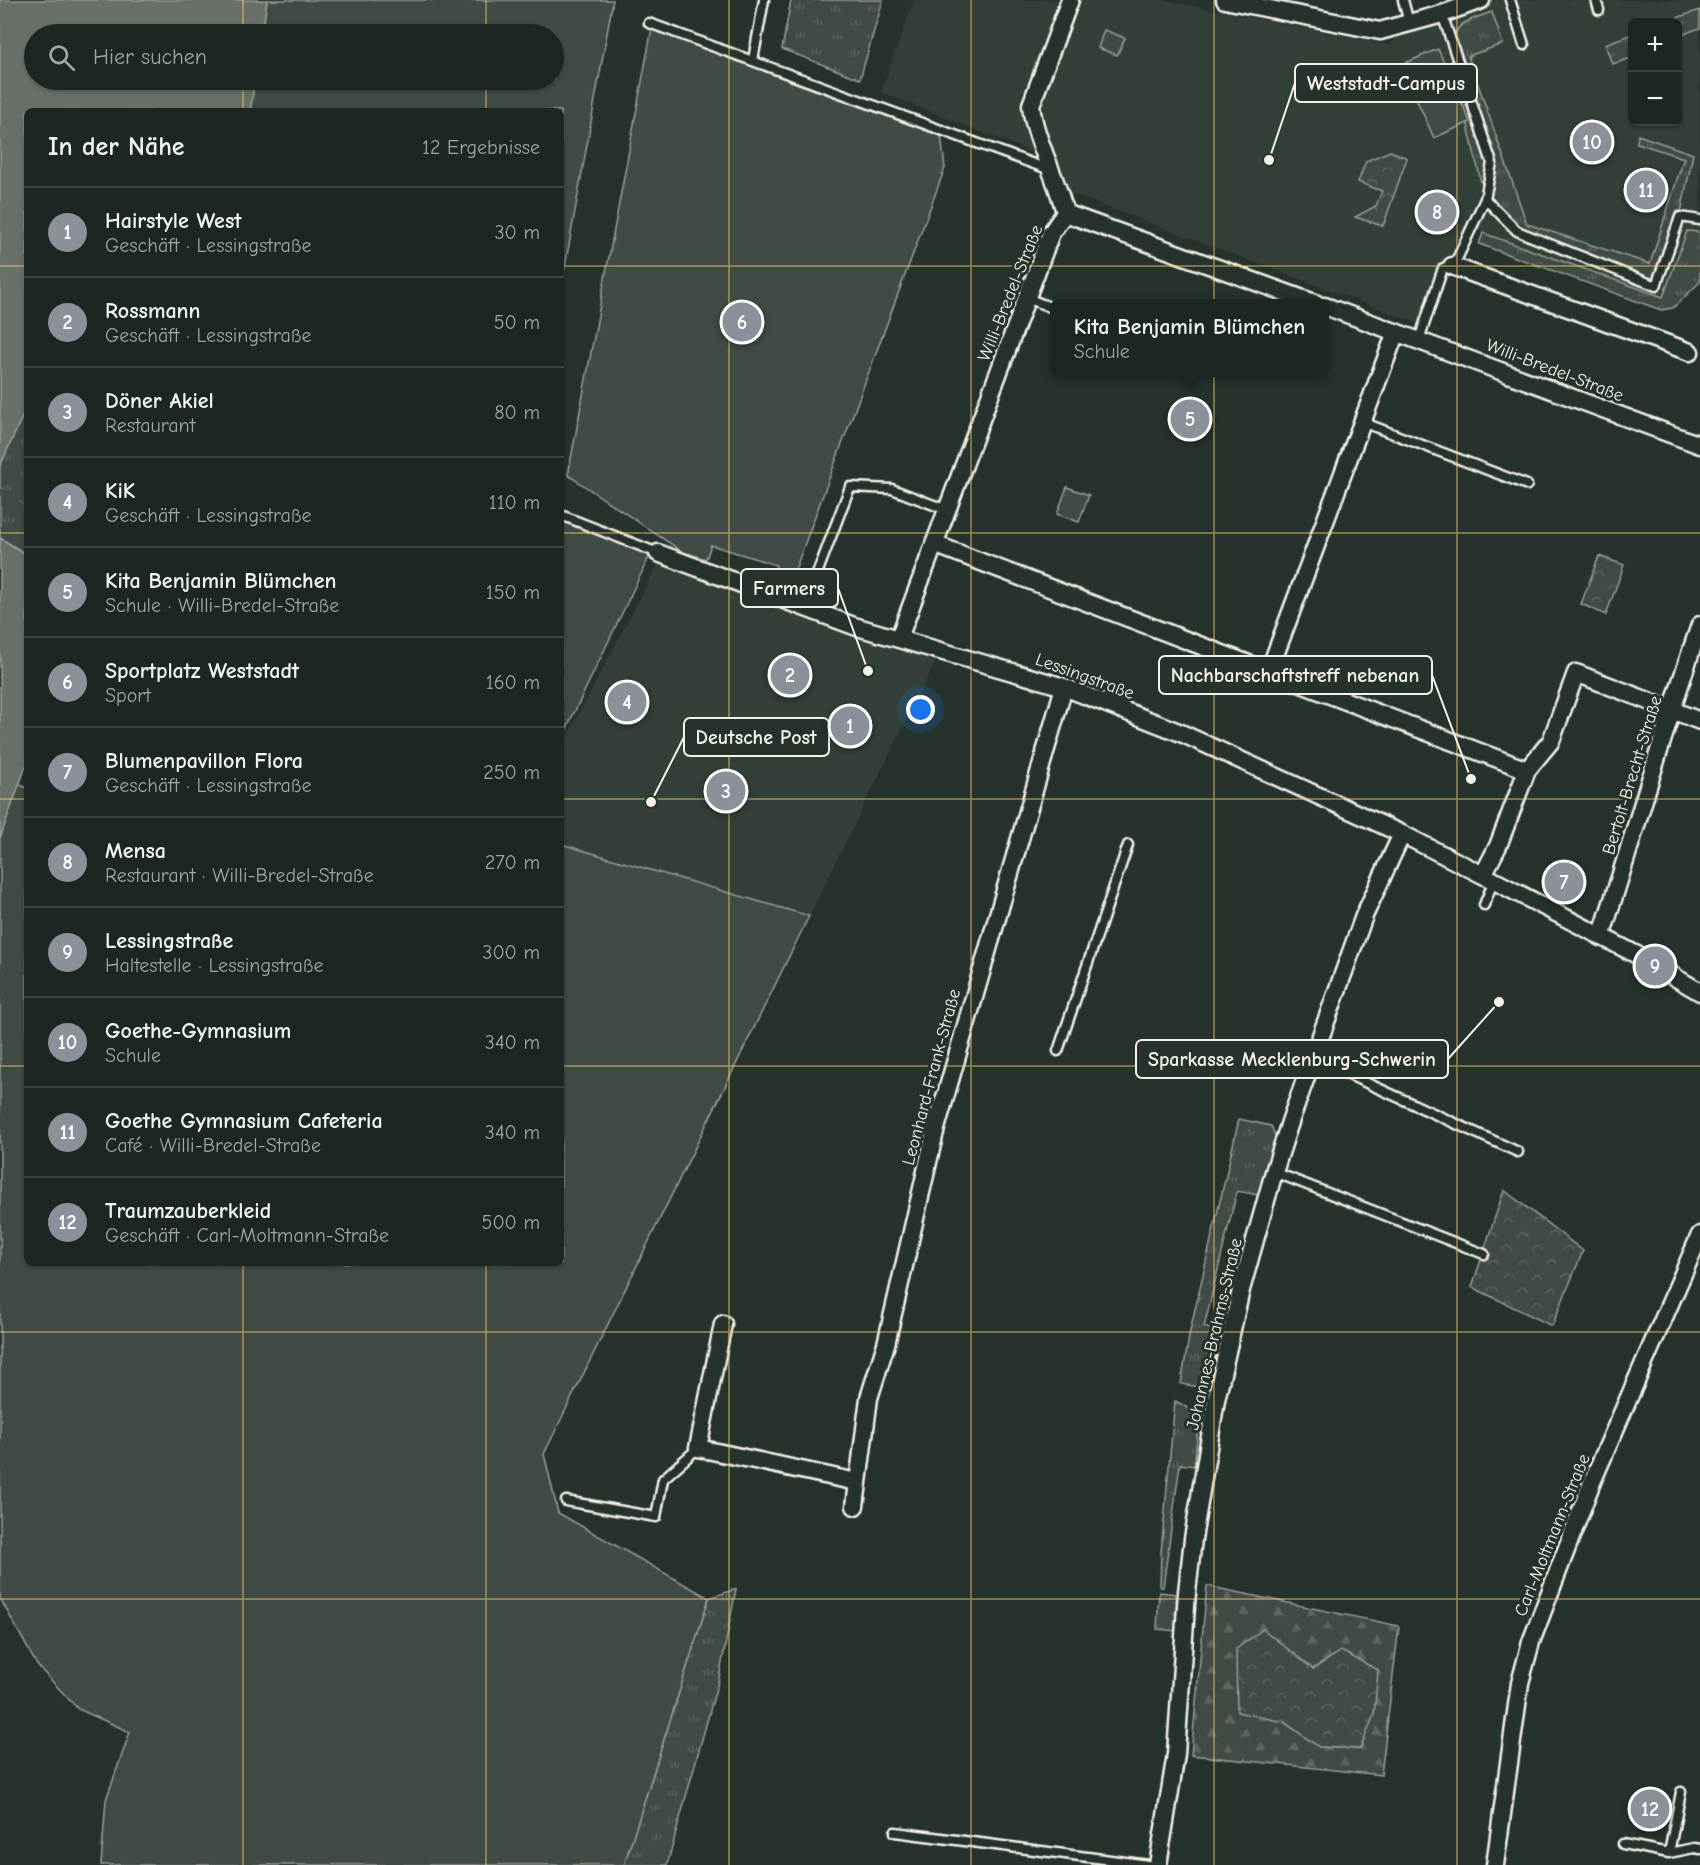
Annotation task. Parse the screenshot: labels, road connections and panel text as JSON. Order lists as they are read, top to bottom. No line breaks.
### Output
{"streets":{"street":["Willi-Bredel-Straße","Lessingstraße","Bertolt-Brecht-Straße","Leonhard-Frank-Straße","Johannes-Brahms-Straße","Carl-Moltmann-Straße"]},"crossings":[["Willi-Bredel-Straße","Lessingstraße"],["Lessingstraße","Bertolt-Brecht-Straße"],["Lessingstraße","Leonhard-Frank-Straße"],["Lessingstraße","Johannes-Brahms-Straße"]],"places":["Weststadt-Campus","Farmers","Nachbarschaftstreff nebenan","Deutsche Post","Sparkasse Mecklenburg-Schwerin"],"page":{"map_buttons":["+","−"],"search":"Hier suchen","heading":["In der Nähe","12 Ergebnisse"],"pins":["10","11","8","6","5","2","4","1","3","7","9","12"],"list":[{"mark":"1","name":"Hairstyle West","note":"Geschäft · Lessingstraße","value":"30 m"},{"mark":"2","name":"Rossmann","note":"Geschäft · Lessingstraße","value":"50 m"},{"mark":"3","name":"Döner Akiel","note":"Restaurant","value":"80 m"},{"mark":"4","name":"KiK","note":"Geschäft · Lessingstraße","value":"110 m"},{"mark":"5","name":"Kita Benjamin Blümchen","note":"Schule · Willi-Bredel-Straße","value":"150 m"},{"mark":"6","name":"Sportplatz Weststadt","note":"Sport","value":"160 m"},{"mark":"7","name":"Blumenpavillon Flora","note":"Geschäft · Lessingstraße","value":"250 m"},{"mark":"8","name":"Mensa","note":"Restaurant · Willi-Bredel-Straße","value":"270 m"},{"mark":"9","name":"Lessingstraße","note":"Haltestelle · Lessingstraße","value":"300 m"},{"mark":"10","name":"Goethe-Gymnasium","note":"Schule","value":"340 m"},{"mark":"11","name":"Goethe Gymnasium Cafeteria","note":"Café · Willi-Bredel-Straße","value":"340 m"},{"mark":"12","name":"Traumzauberkleid","note":"Geschäft · Carl-Moltmann-Straße","value":"500 m"}],"popup":["Kita Benjamin Blümchen","Schule"]}}
